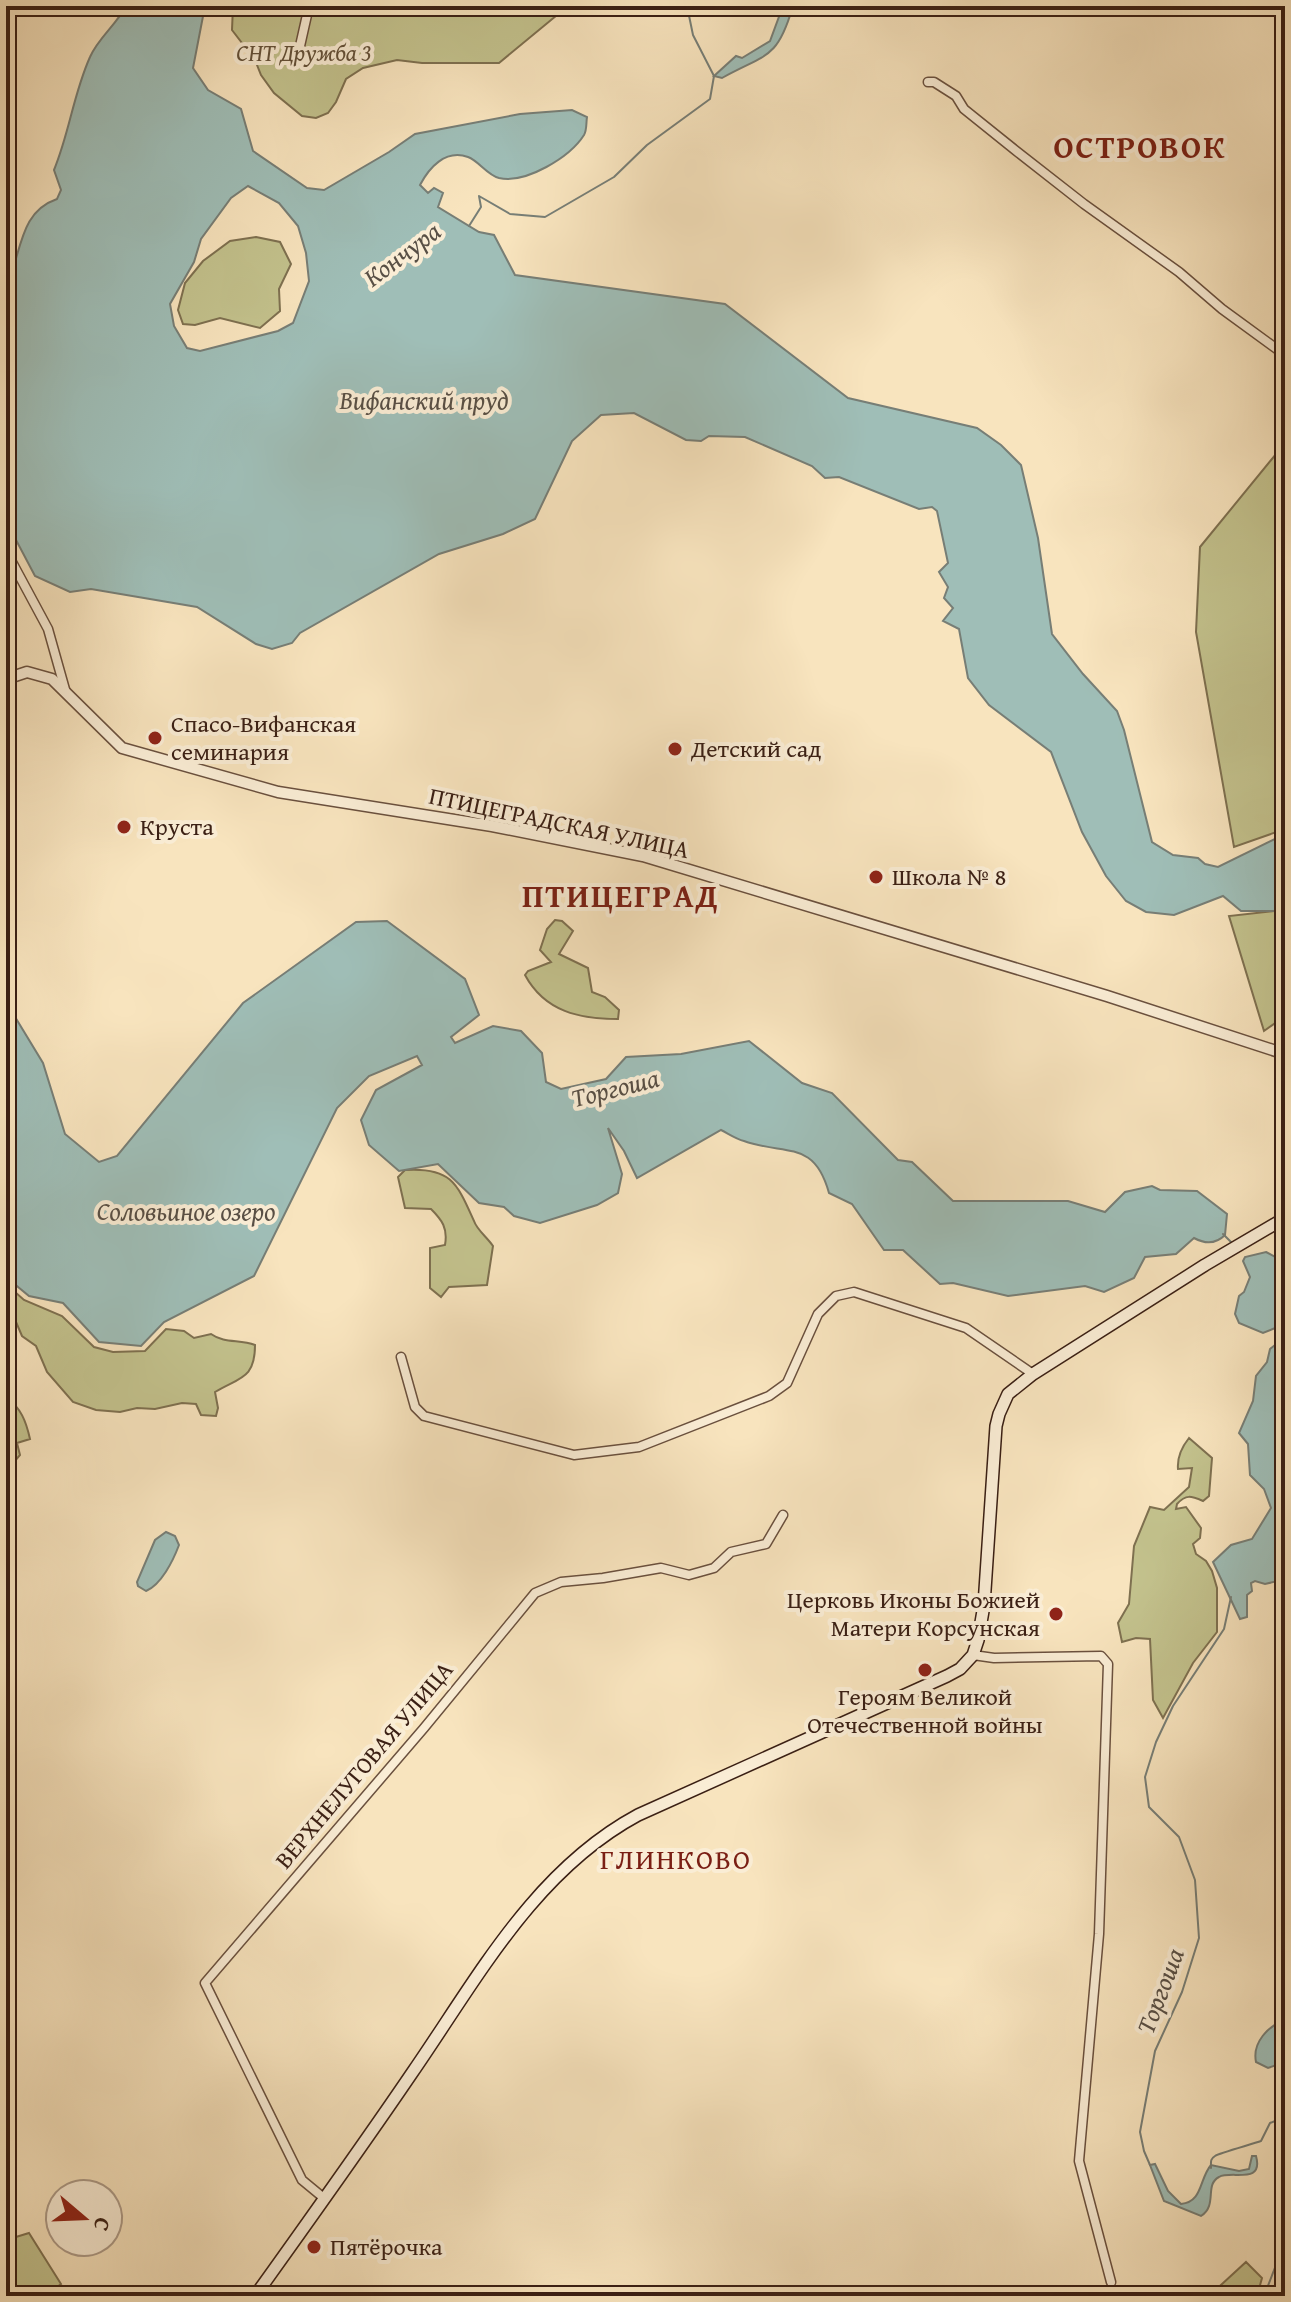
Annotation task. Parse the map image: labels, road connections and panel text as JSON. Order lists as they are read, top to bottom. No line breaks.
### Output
{"streets":{"street":["ПТИЦЕГРАДСКАЯ УЛИЦА","ВЕРХНЕЛУГОВАЯ УЛИЦА"]},"districts":["ОСТРОВОК","ПТИЦЕГРАД","ГЛИНКОВО"],"water":["Кончура","Вифанский пруд","Торгоша","Соловьиное озеро"],"parks":["СНТ Дружба 3"],"places":["Спасо-Вифанская семинария","Детский сад","Круста","Школа № 8","Церковь Иконы Божией Матери Корсунская","Героям Великой Отечественной войны","Пятёрочка"],"north":"right"}
